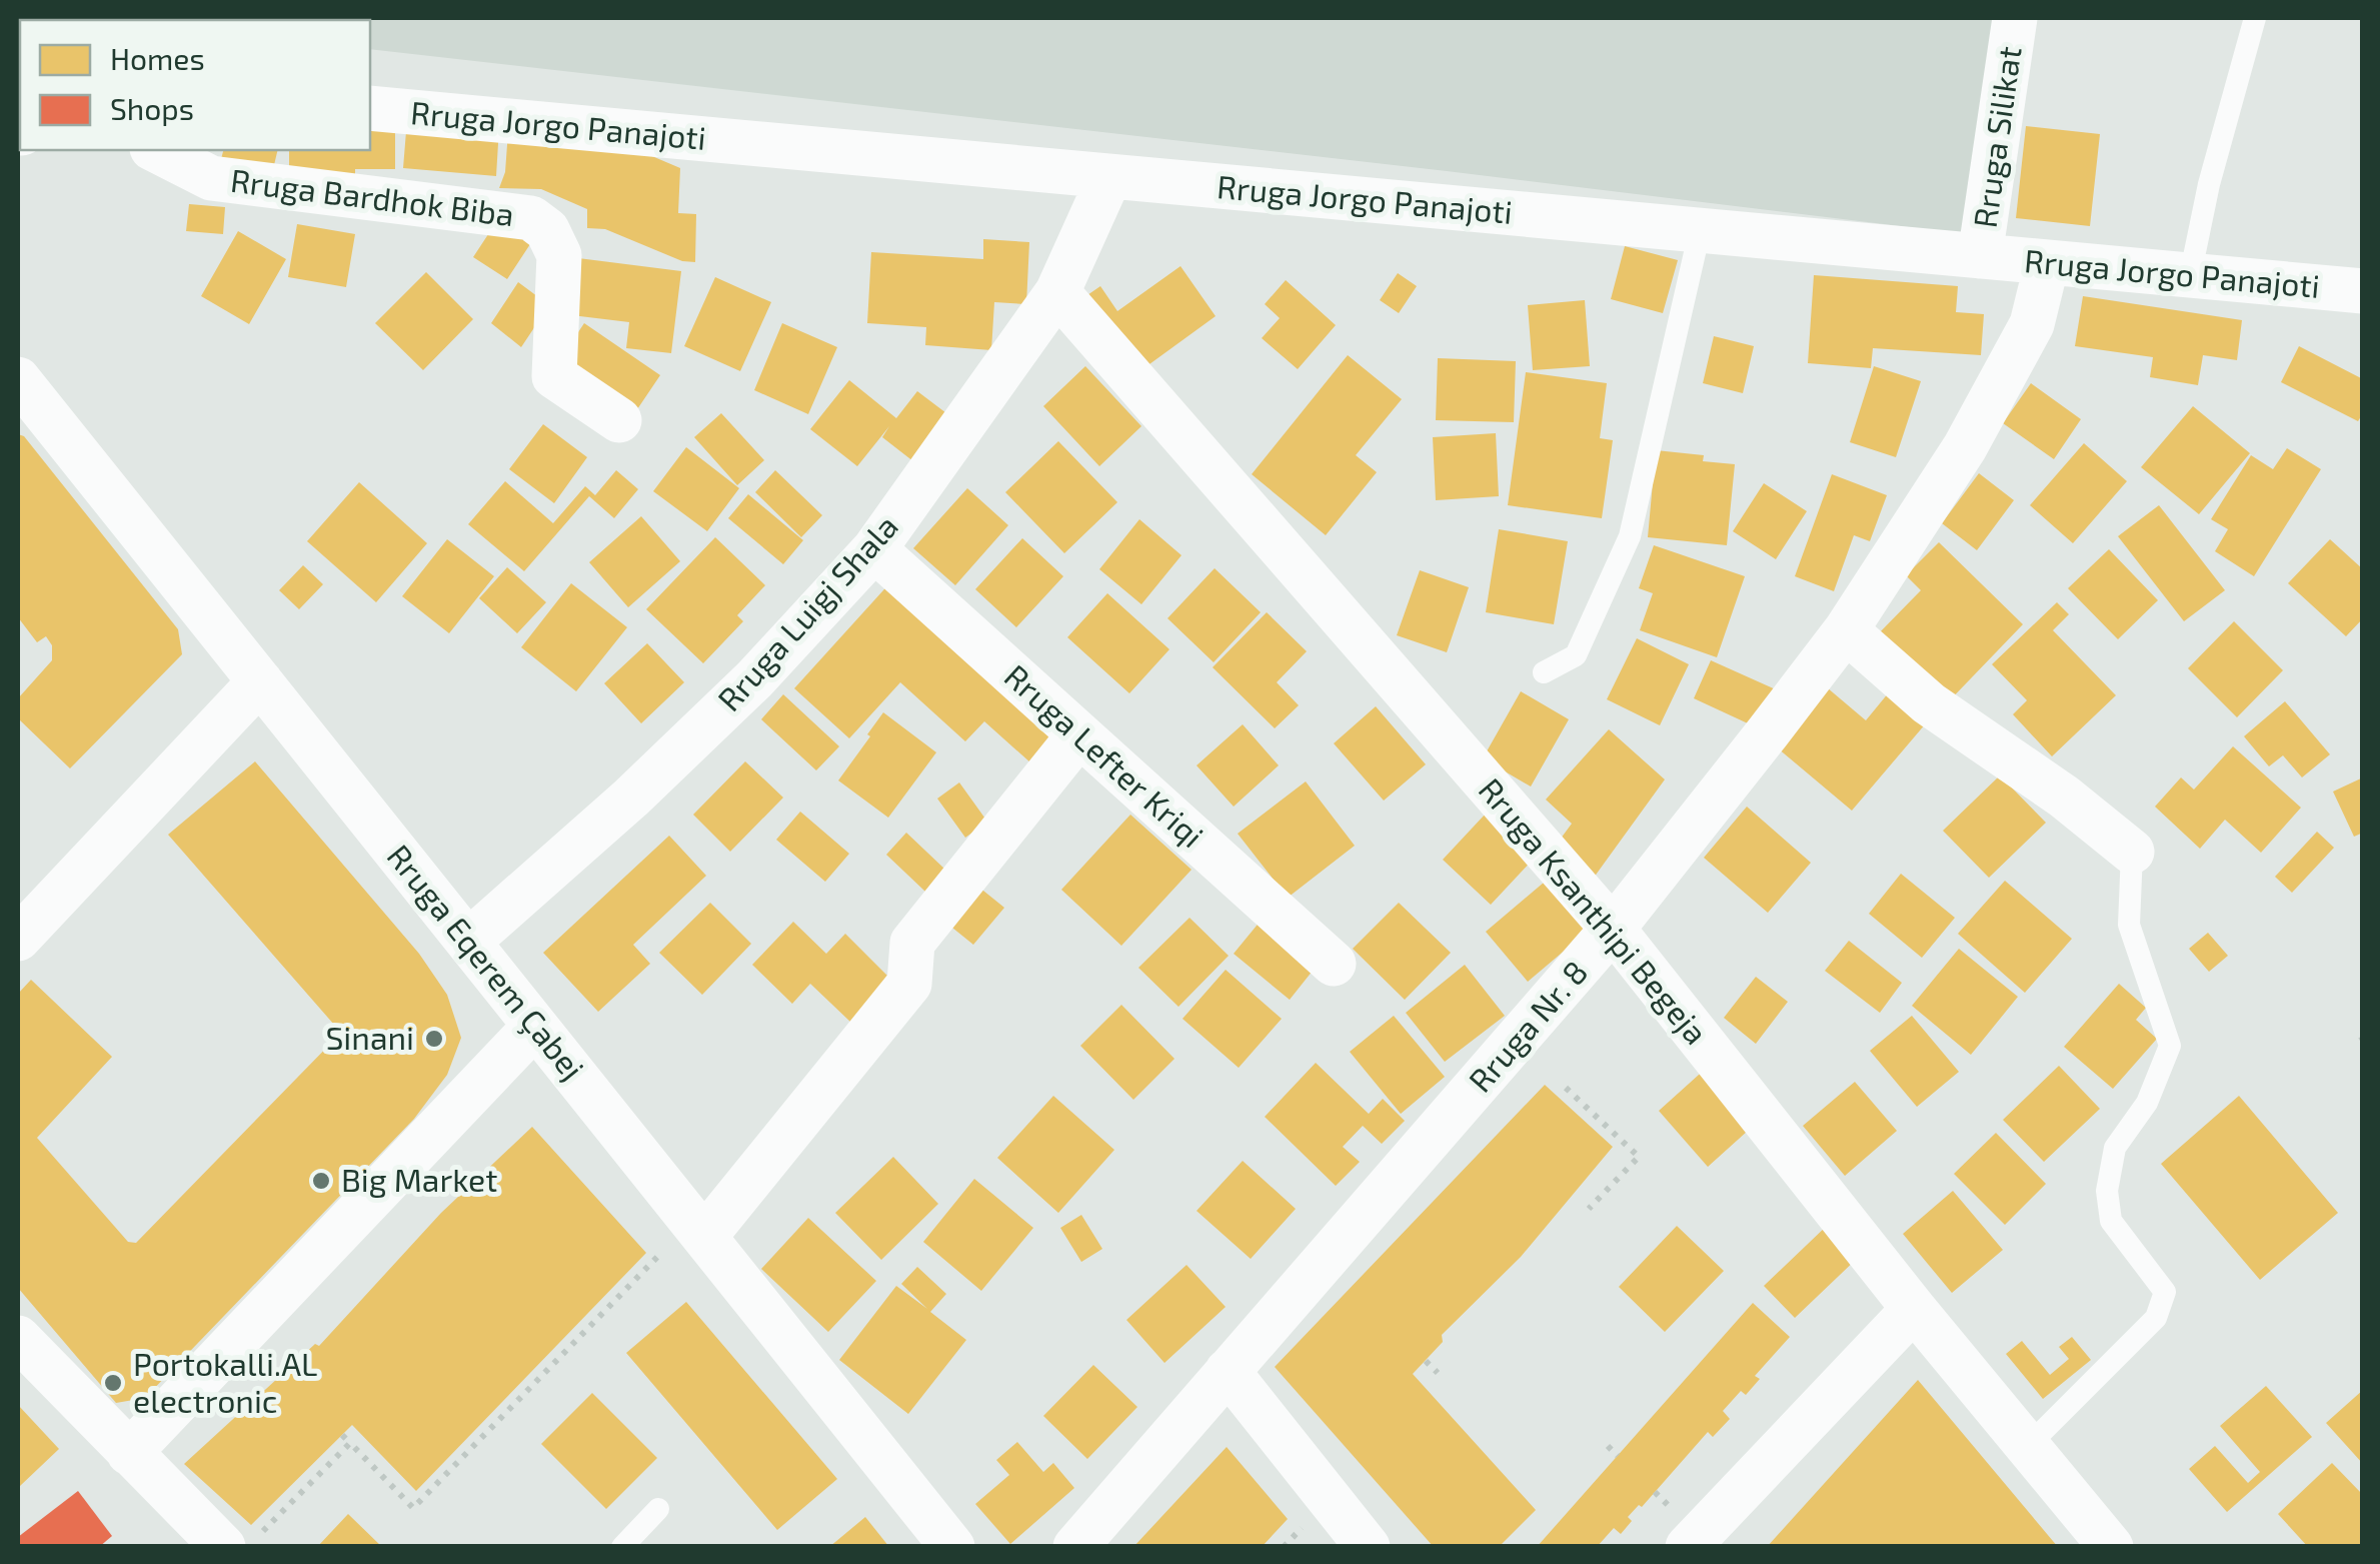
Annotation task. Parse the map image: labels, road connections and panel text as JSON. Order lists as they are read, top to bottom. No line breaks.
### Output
{"streets":{"street":["Rruga Jorgo Panajoti","Rruga Silikat","Rruga Bardhok Biba","Rruga Luigj Shala","Rruga Lefter Kriqi","Rruga Ksanthipi Begeja","Rruga Eqerem Çabej","Rruga Nr. 8"]},"crossings":[["Rruga Jorgo Panajoti","Rruga Silikat"],["Rruga Jorgo Panajoti","Rruga Luigj Shala"],["Rruga Jorgo Panajoti","Rruga Nr. 8"],["Rruga Luigj Shala","Rruga Lefter Kriqi"],["Rruga Luigj Shala","Rruga Ksanthipi Begeja"],["Rruga Luigj Shala","Rruga Eqerem Çabej"],["Rruga Ksanthipi Begeja","Rruga Nr. 8"]],"places":["Sinani","Big Market","Portokalli.AL electronic"],"legend":["Homes","Shops"]}
